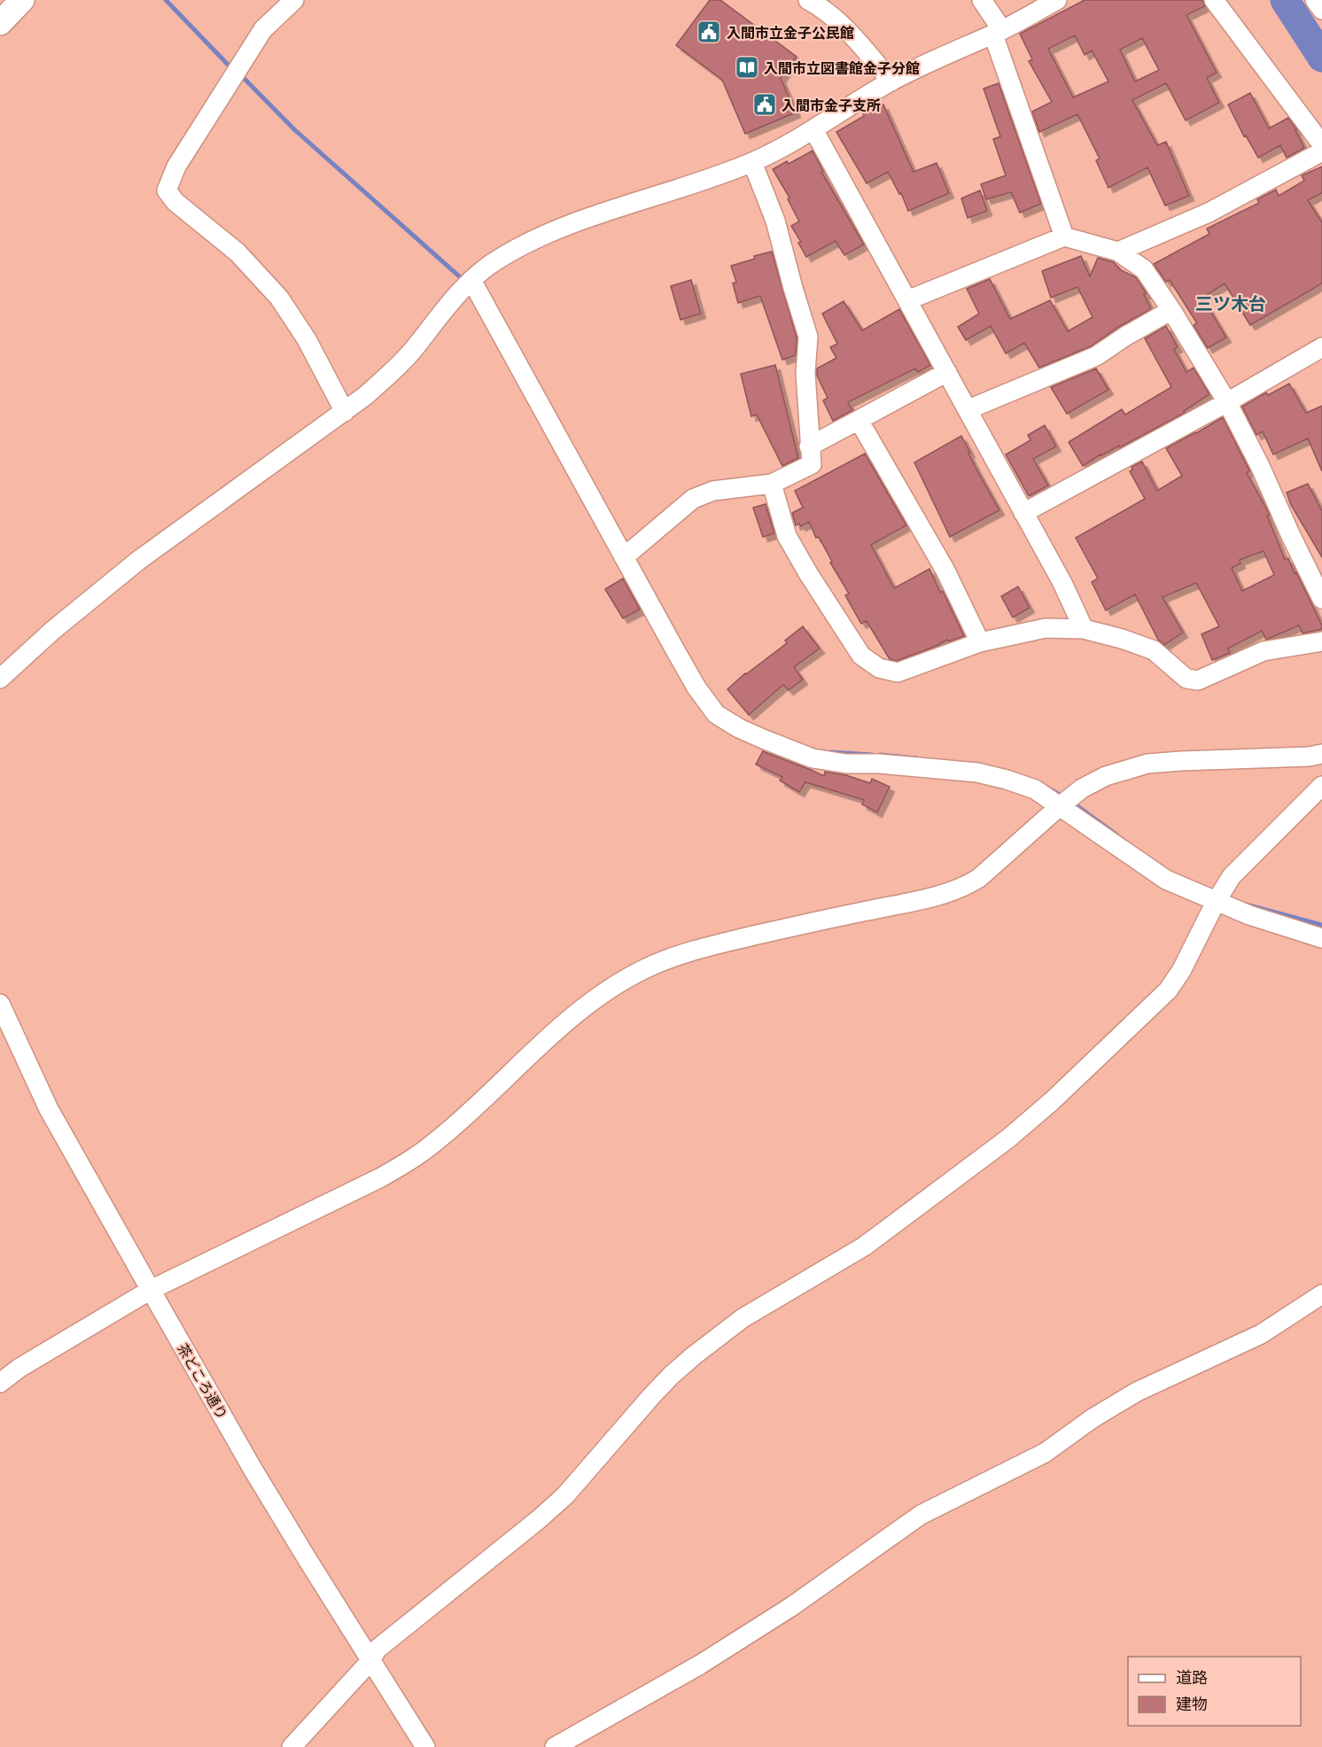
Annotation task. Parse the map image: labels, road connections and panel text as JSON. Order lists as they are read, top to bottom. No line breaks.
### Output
{"streets":{"street":["茶どころ通り"]},"districts":["三ツ木台"],"places":{"public building":["入間市立金子公民館","入間市金子支所"],"library":["入間市立図書館金子分館"]},"legend":["道路","建物"]}
